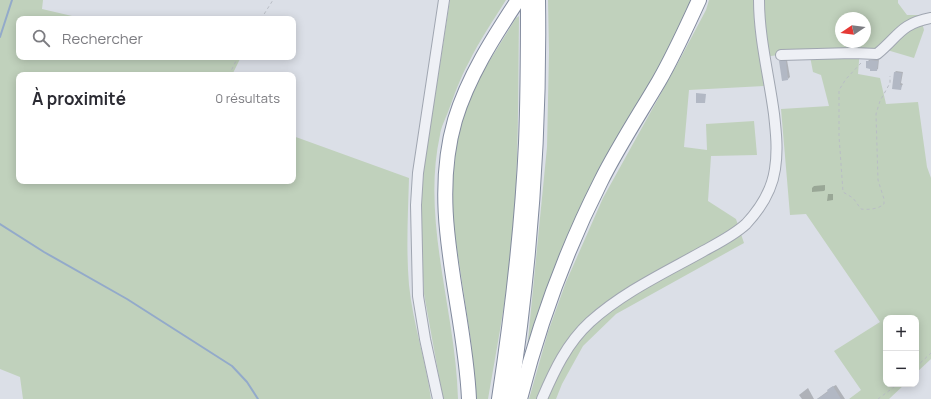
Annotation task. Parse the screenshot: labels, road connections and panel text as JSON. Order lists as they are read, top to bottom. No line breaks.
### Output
{"north":"left","page":{"search":"Rechercher","heading":["À proximité","0 résultats"],"map_buttons":["+","−"]}}
